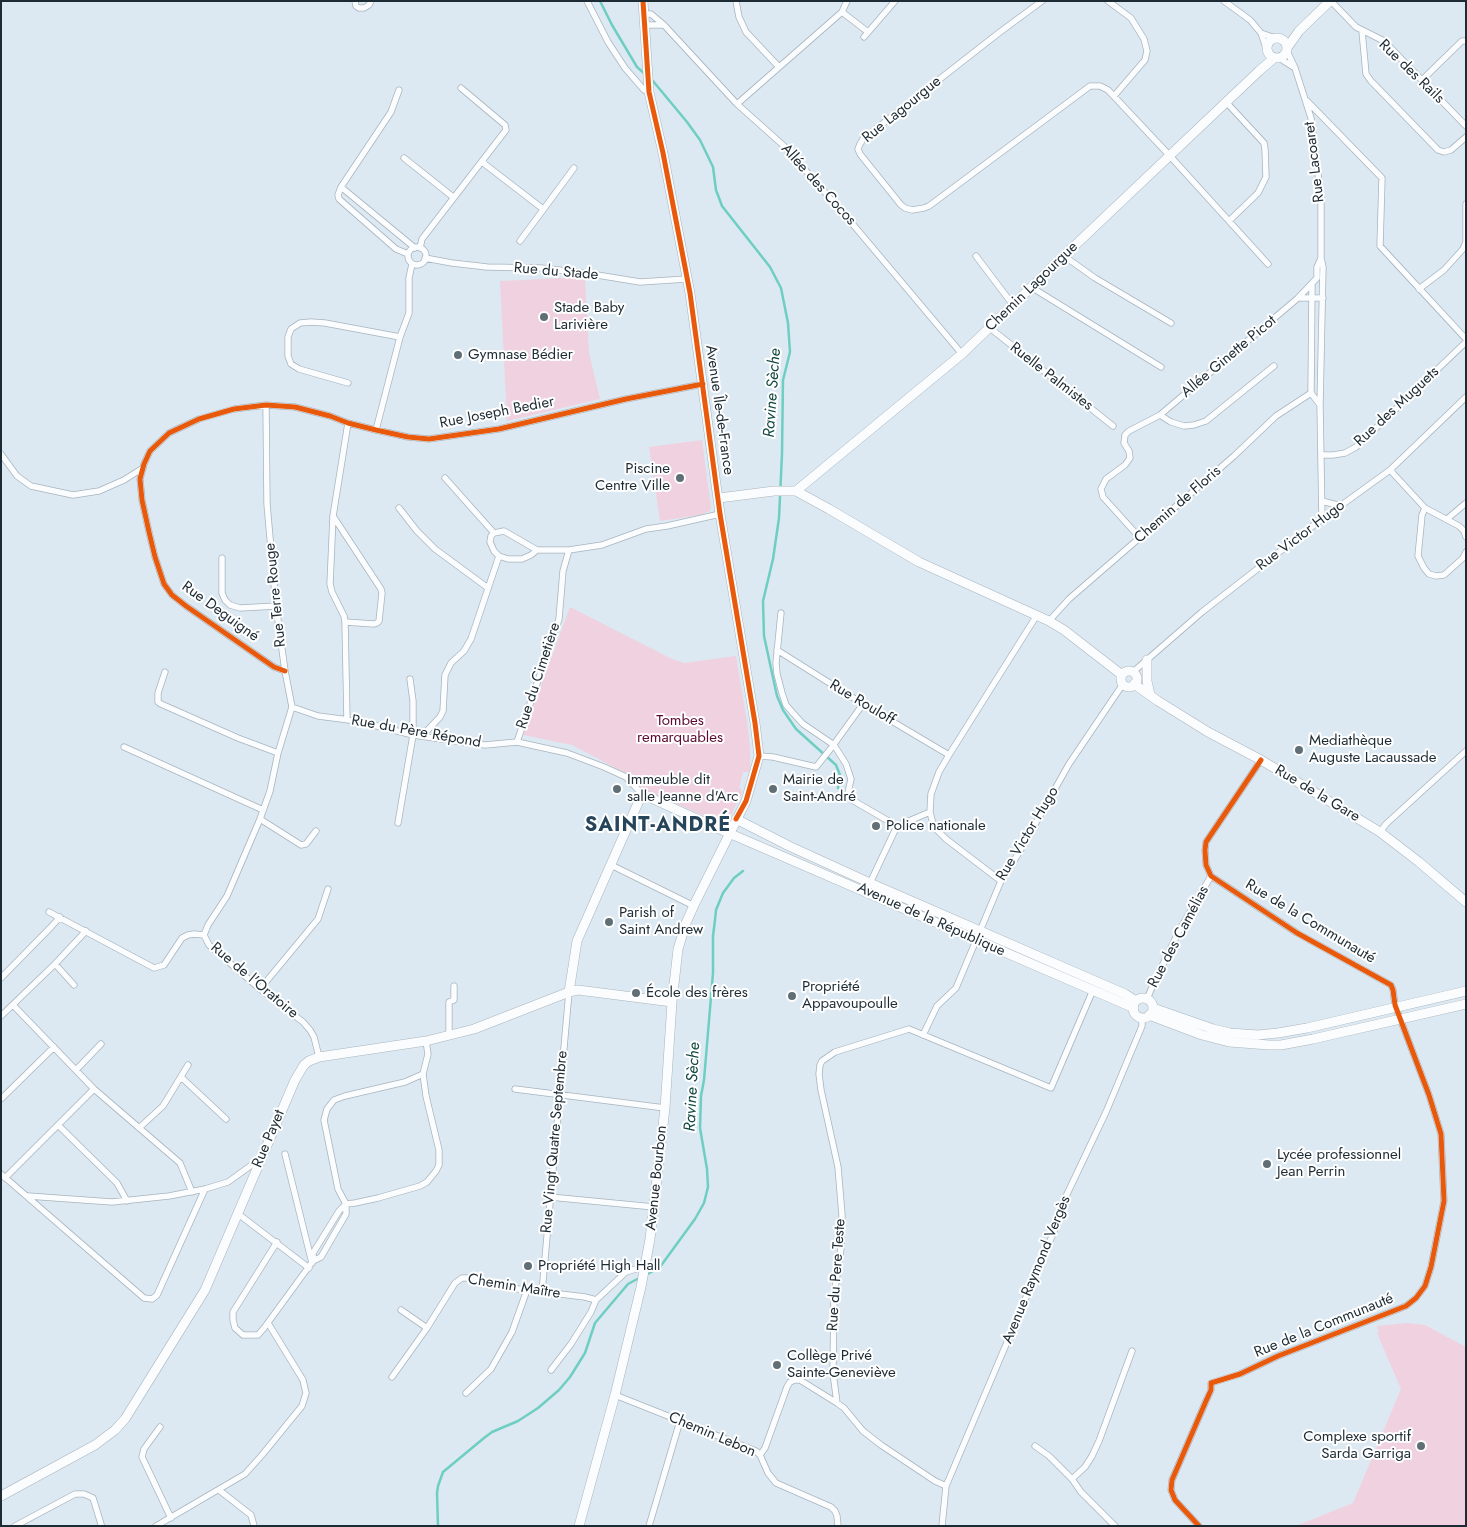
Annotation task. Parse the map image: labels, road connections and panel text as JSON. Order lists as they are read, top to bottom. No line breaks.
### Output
{"streets":{"street":["Rue des Rails","Rue Lagourgue","Rue Lacoaret","Allée des Cocos","Rue du Stade","Chemin Lagourgue","Allée Ginette Picot","Ruelle Palmistes","Rue des Muguets","Avenue Île-de-France","Rue Joseph Bedier","Chemin de Floris","Rue Victor Hugo","Rue Terre Rouge","Rue Deguigné","Rue du Cimetière","Rue Rouloff","Rue du Père Répond","Rue de la Gare","Avenue de la République","Rue de la Communauté","Rue des Camélias","Rue de l'Oratoire","Rue Payet","Rue Vingt Quatre Septembre","Avenue Bourbon","Avenue Raymond Vergès","Rue du Pere Teste","Chemin Maître","Chemin Lebon"]},"crossings":[["Rue Lagourgue","Chemin Lagourgue"],["Rue Lacoaret","Chemin Lagourgue"],["Rue Lacoaret","Allée Ginette Picot"],["Rue Lacoaret","Rue des Muguets"],["Rue Lacoaret","Chemin de Floris"],["Rue Lacoaret","Rue Victor Hugo"],["Allée des Cocos","Chemin Lagourgue"],["Allée des Cocos","Avenue Île-de-France"],["Rue du Stade","Avenue Île-de-France"],["Chemin Lagourgue","Ruelle Palmistes"],["Allée Ginette Picot","Chemin de Floris"],["Avenue Île-de-France","Rue Joseph Bedier"],["Avenue Île-de-France","Rue du Père Répond"],["Avenue Île-de-France","Avenue de la République"],["Avenue Île-de-France","Avenue Bourbon"],["Rue Joseph Bedier","Rue Terre Rouge"],["Rue Joseph Bedier","Rue Deguigné"],["Rue Victor Hugo","Rue de la Gare"],["Rue Victor Hugo","Avenue de la République"],["Rue Victor Hugo","Rue du Pere Teste"],["Rue Terre Rouge","Rue Deguigné"],["Rue Terre Rouge","Rue du Père Répond"],["Rue Terre Rouge","Rue de l'Oratoire"],["Rue du Cimetière","Rue du Père Répond"],["Rue du Père Répond","Avenue de la République"],["Rue du Père Répond","Avenue Bourbon"],["Avenue de la République","Rue des Camélias"],["Avenue de la République","Avenue Bourbon"],["Avenue de la République","Avenue Raymond Vergès"],["Avenue de la République","Rue du Pere Teste"],["Rue de la Communauté","Rue des Camélias"],["Rue des Camélias","Avenue Raymond Vergès"],["Rue de l'Oratoire","Rue Payet"],["Rue Payet","Rue Vingt Quatre Septembre"],["Rue Payet","Avenue Bourbon"],["Rue Vingt Quatre Septembre","Chemin Maître"],["Avenue Bourbon","Chemin Lebon"]],"districts":["SAINT-ANDRÉ"],"water":["Ravine Sèche"],"parks":["Tombes remarquables"],"places":["Stade Baby Larivière","Gymnase Bédier","Piscine Centre Ville","Mediathèque Auguste Lacaussade","Immeuble dit salle Jeanne d'Arc","Mairie de Saint-André","Police nationale","Parish of Saint Andrew","École des frères","Propriété Appavoupoulle","Lycée professionnel Jean Perrin","Propriété High Hall","Collège Privé Sainte-Geneviève","Complexe sportif Sarda Garriga"]}
